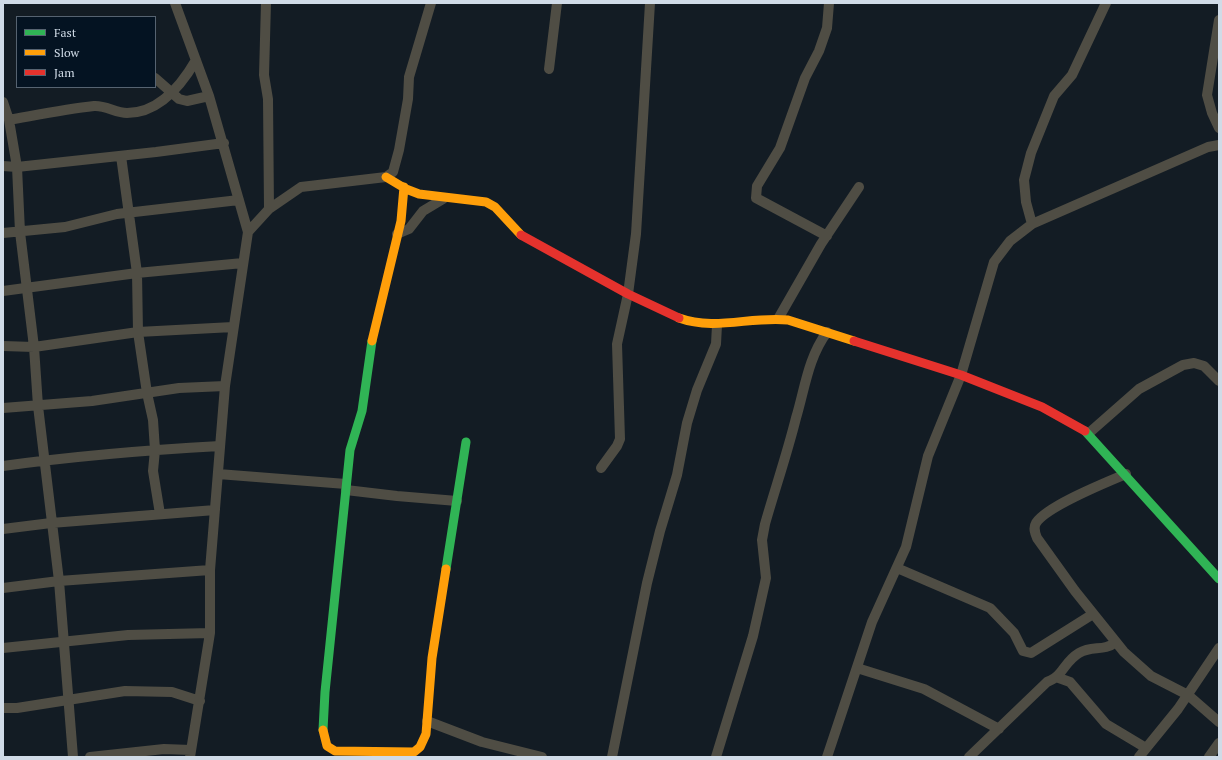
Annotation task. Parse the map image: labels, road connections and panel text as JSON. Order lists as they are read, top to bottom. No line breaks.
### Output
{"legend":["Fast","Slow","Jam"]}
